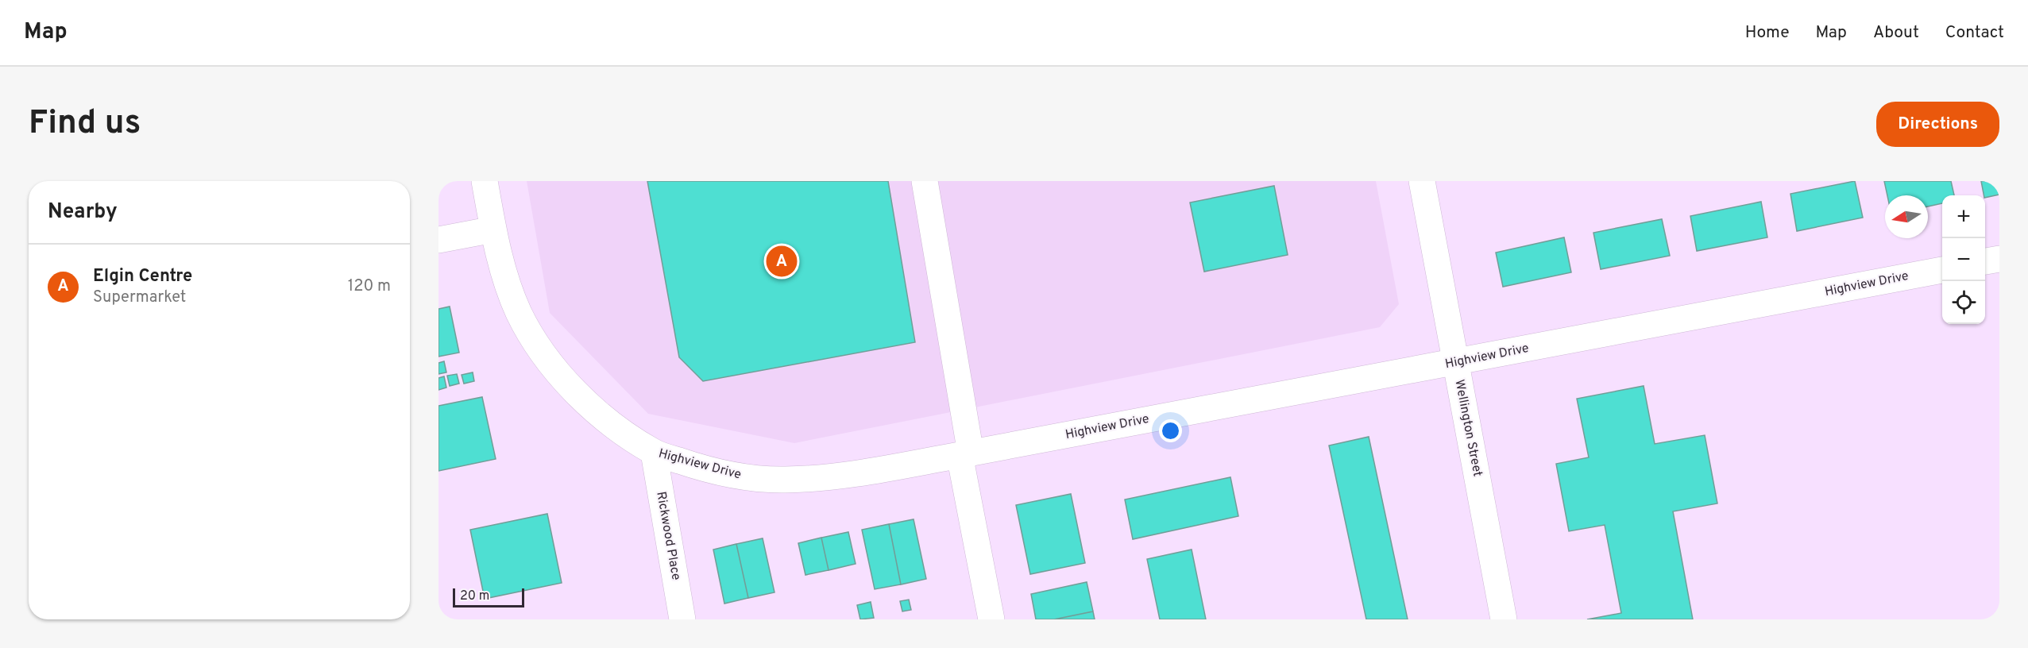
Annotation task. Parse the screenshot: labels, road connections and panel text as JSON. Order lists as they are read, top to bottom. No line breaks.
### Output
{"streets":{"street":["Highview Drive","Wellington Street","Rickwood Place"]},"crossings":[["Highview Drive","Wellington Street"],["Highview Drive","Rickwood Place"]],"scale_bar":"20 m","north":"left","page":{"header":"Map","nav":["Home","Map","About","Contact"],"buttons":"Directions","title":"Find us","heading":"Nearby","map_buttons":["+","−"],"list":[{"mark":"A","name":"Elgin Centre","note":"Supermarket","value":"120 m"}],"pins":"A","scale":"20 m"}}
